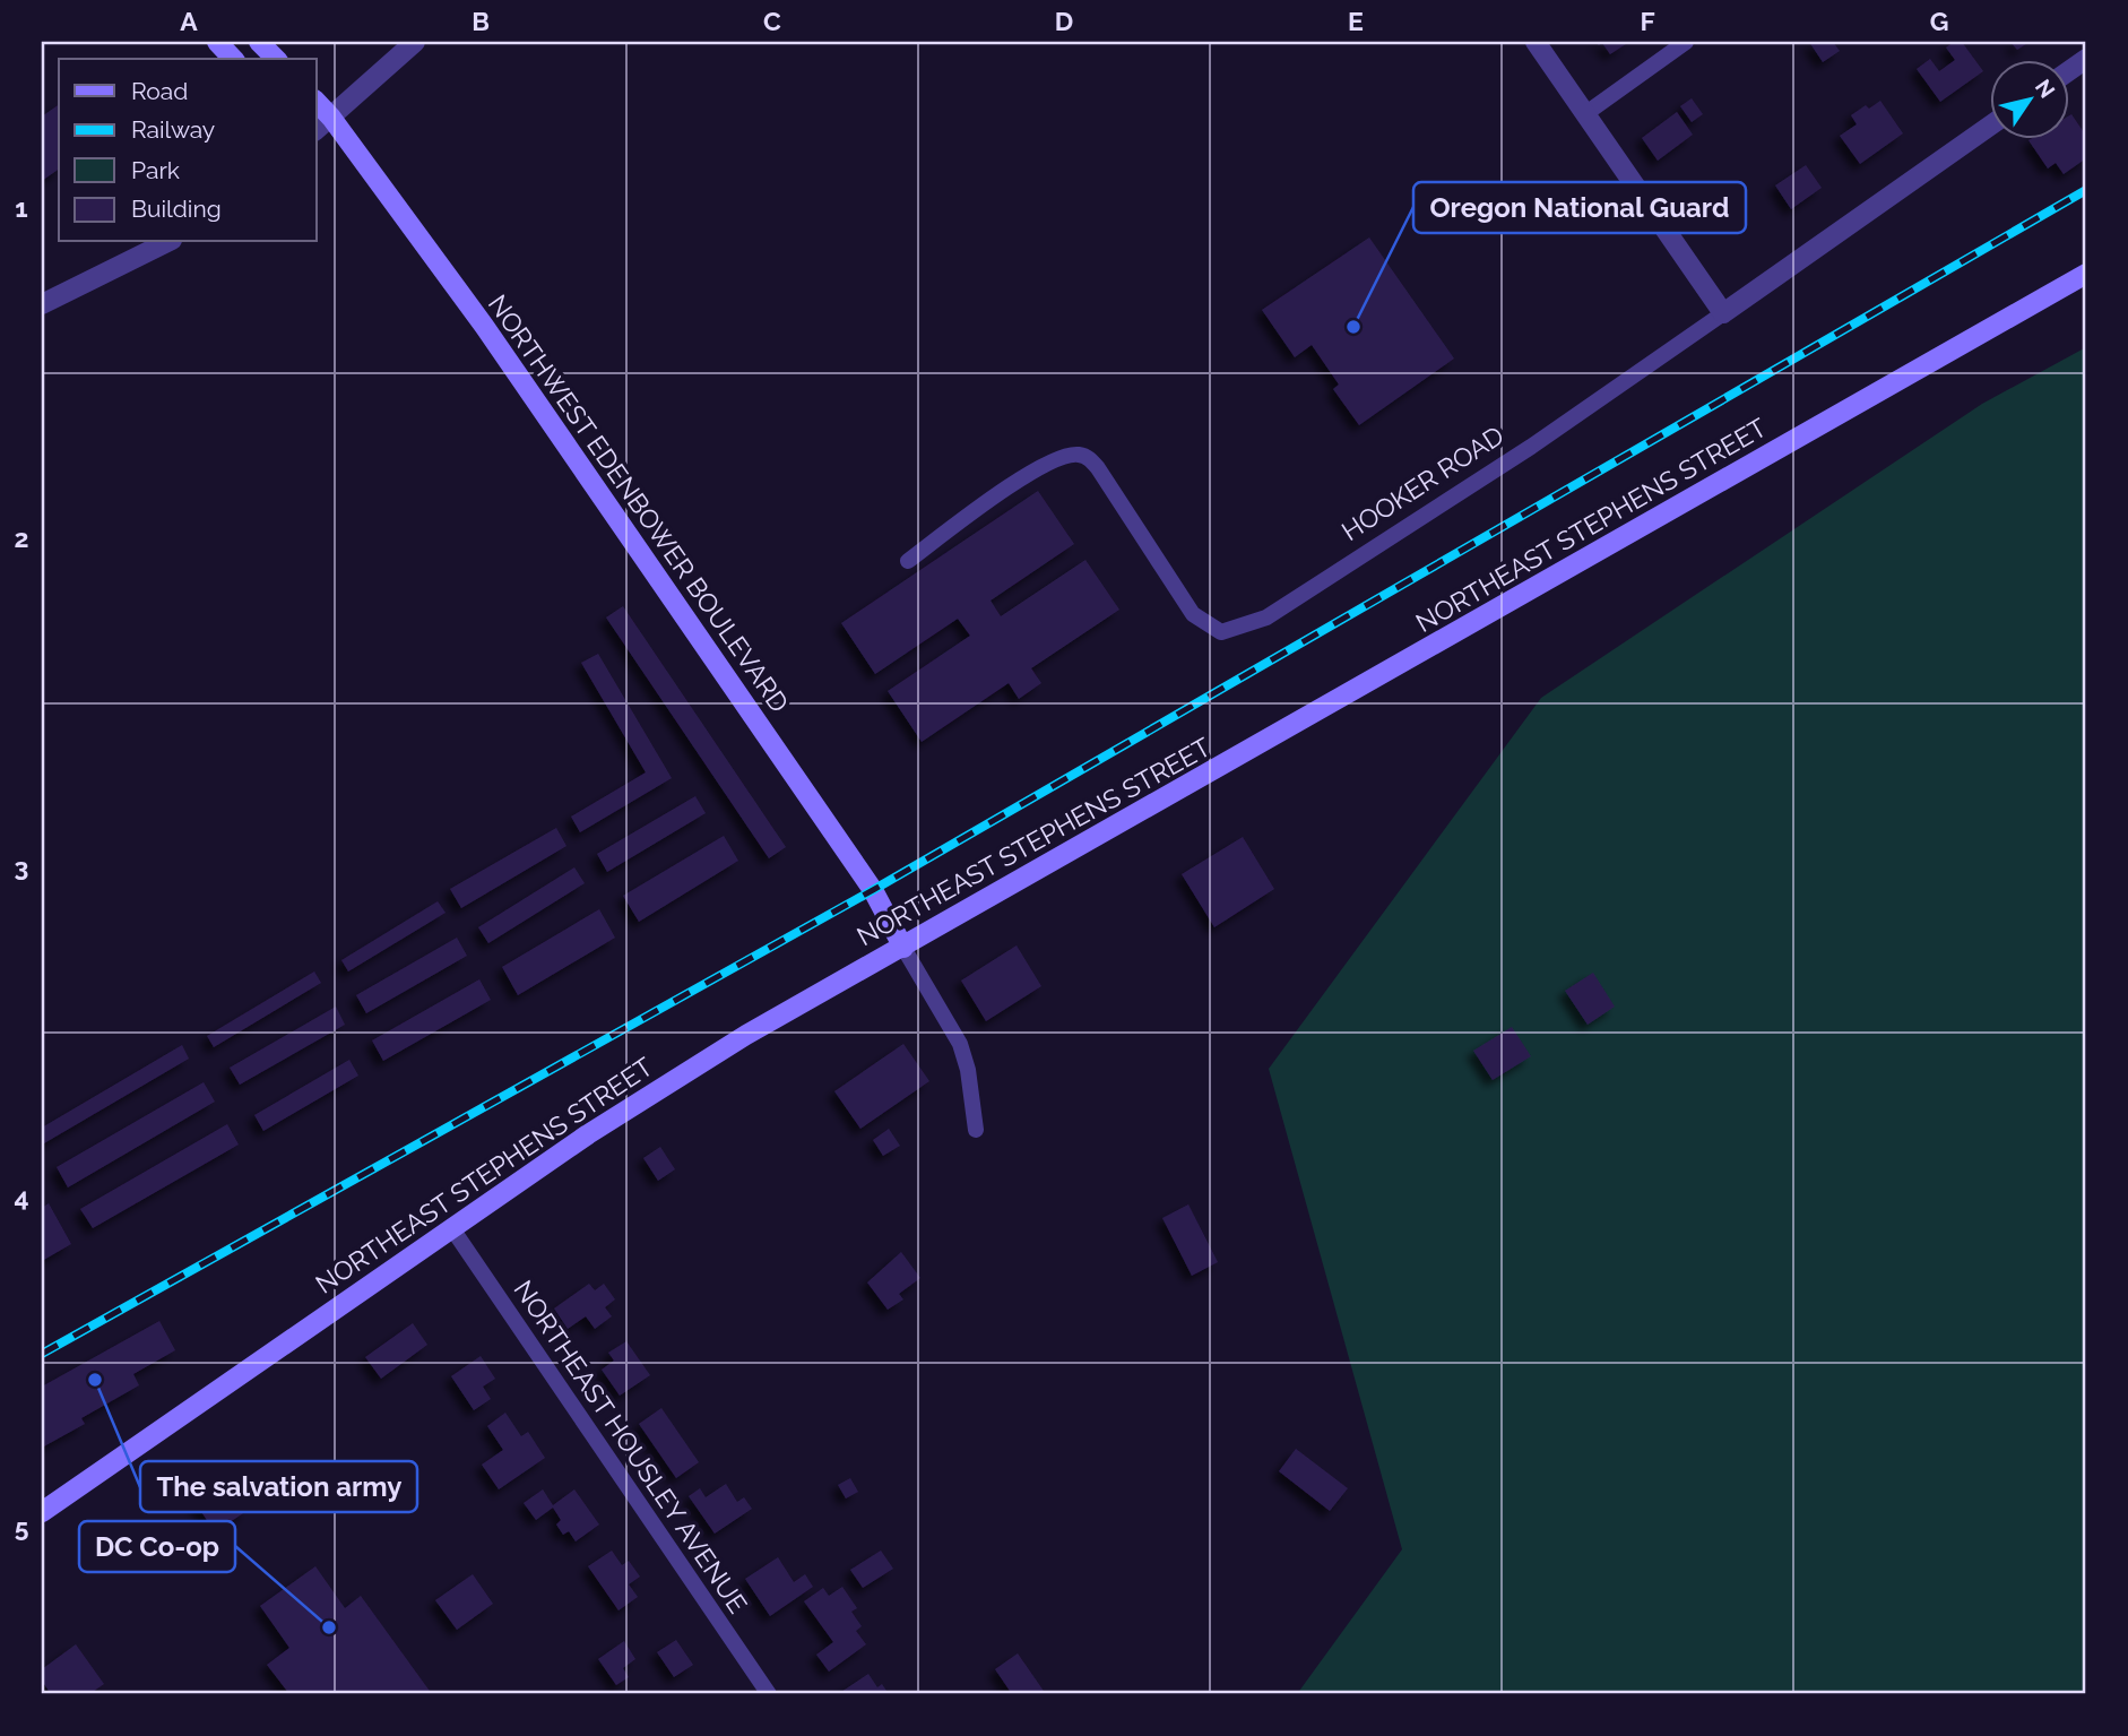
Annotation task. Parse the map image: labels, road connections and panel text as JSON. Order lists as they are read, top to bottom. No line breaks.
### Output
{"streets":{"main road":["NORTHWEST EDENBOWER BOULEVARD","NORTHEAST STEPHENS STREET"],"street":["HOOKER ROAD","NORTHEAST HOUSLEY AVENUE"]},"crossings":[["NORTHWEST EDENBOWER BOULEVARD","NORTHEAST STEPHENS STREET"],["NORTHEAST STEPHENS STREET","NORTHEAST HOUSLEY AVENUE"]],"places":["Oregon National Guard","The salvation army","DC Co-op"],"legend":["Road","Railway","Park","Building"],"north":"top right","grid":{"columns":["A","B","C","D","E","F","G"],"rows":["1","2","3","4","5"]}}
